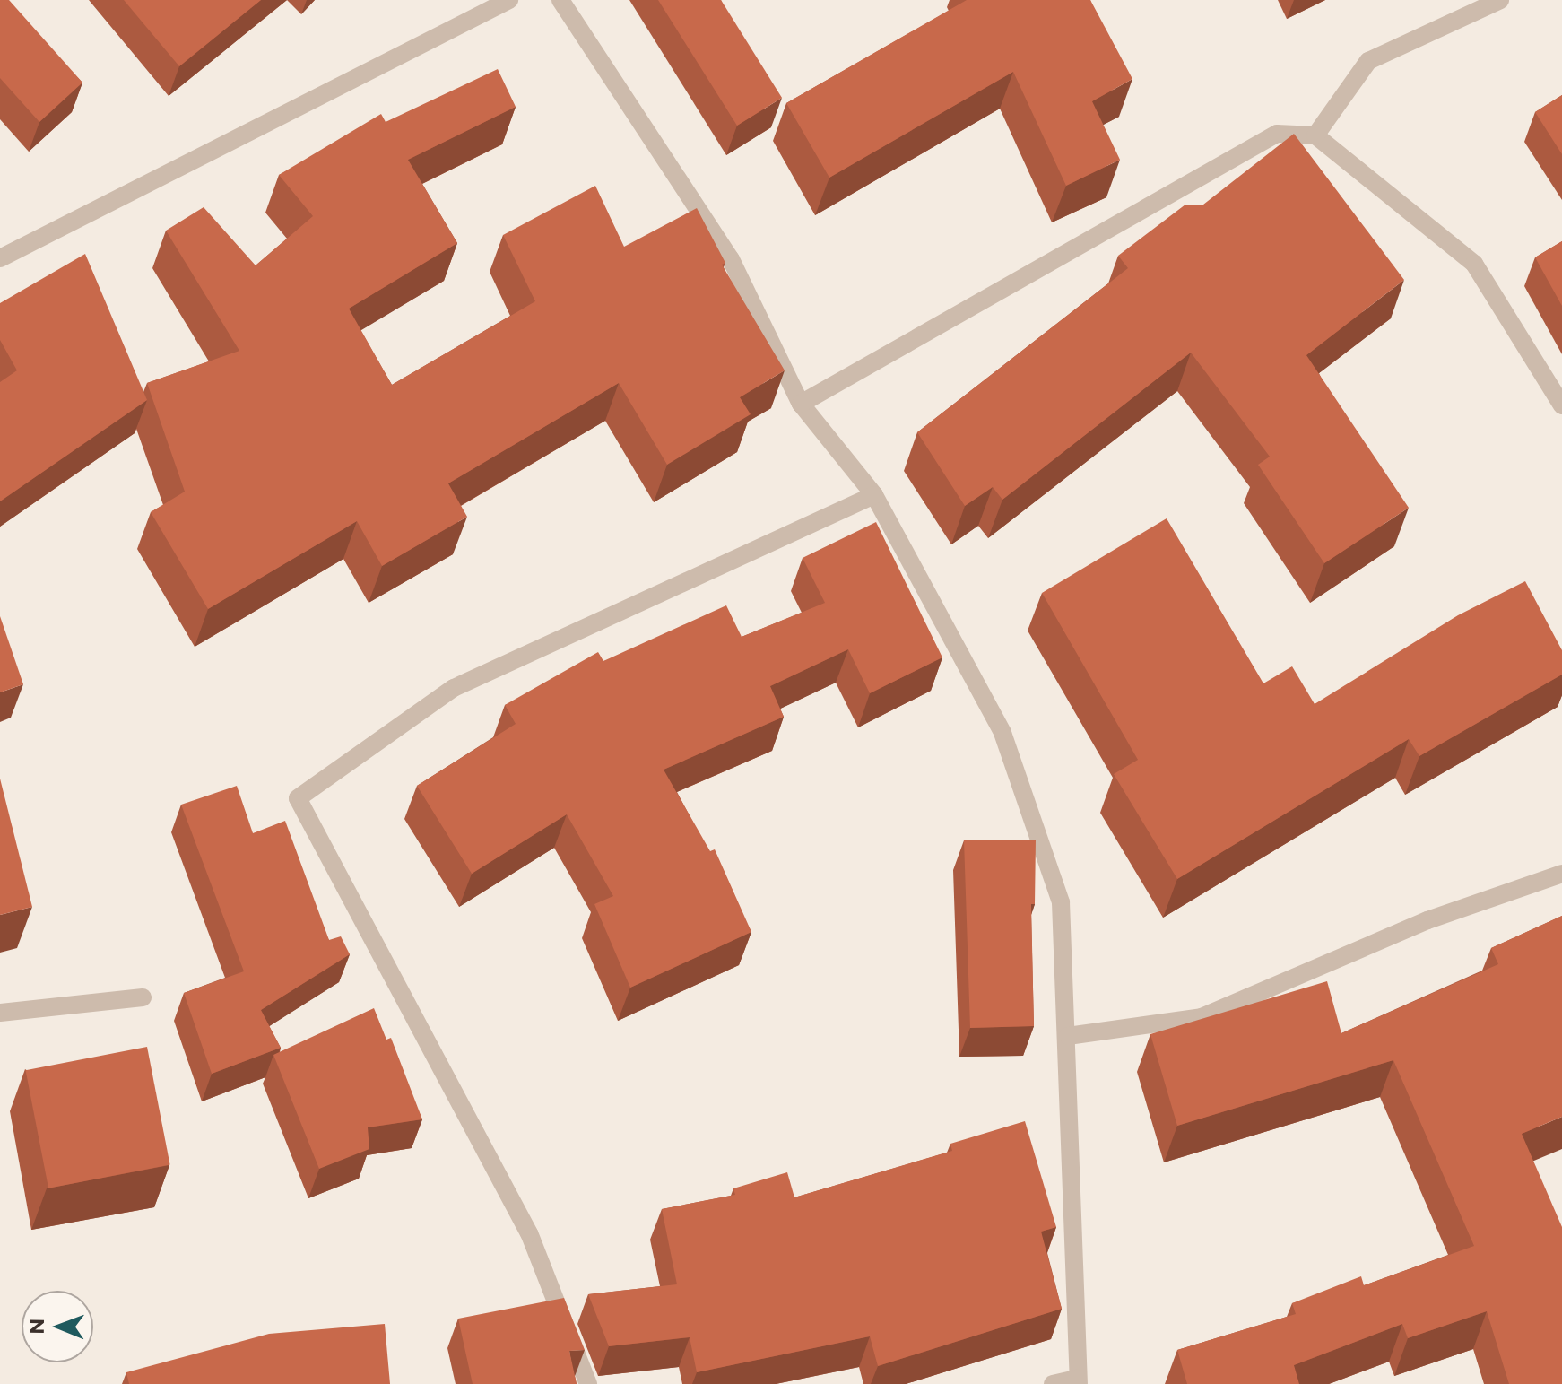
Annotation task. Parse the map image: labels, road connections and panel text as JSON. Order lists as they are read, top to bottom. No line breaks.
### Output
{"north":"left"}
